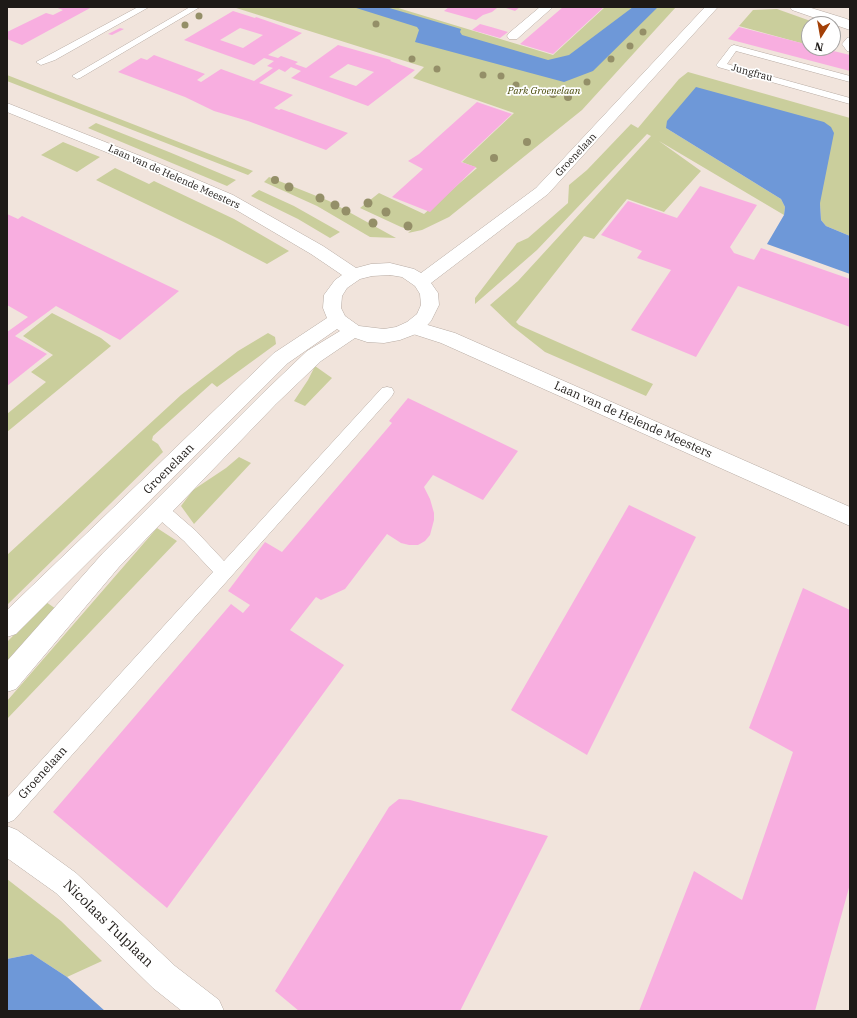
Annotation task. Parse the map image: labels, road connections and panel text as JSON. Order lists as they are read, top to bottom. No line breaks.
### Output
{"streets":{"street":["Groenelaan","Laan van de Helende Meesters","Nicolaas Tulplaan"],"lane":["Jungfrau"]},"crossings":[["Groenelaan","Laan van de Helende Meesters"]],"parks":["Park Groenelaan"],"north":"bottom"}
